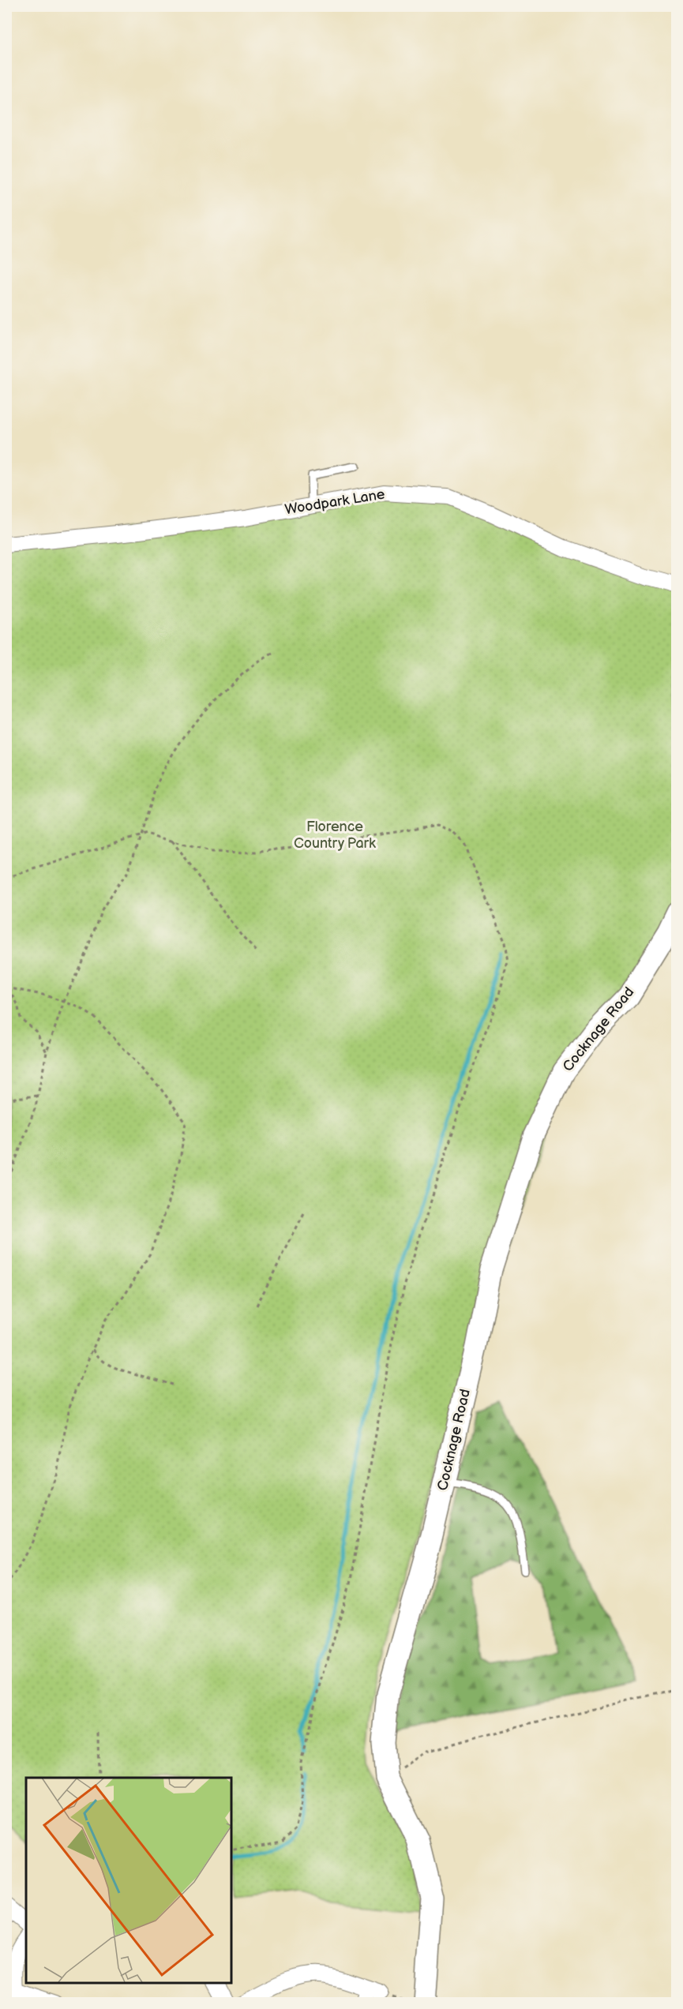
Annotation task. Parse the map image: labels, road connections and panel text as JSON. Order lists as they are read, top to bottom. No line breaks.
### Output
{"streets":{"street":["Woodpark Lane","Cocknage Road"]},"parks":["Florence Country Park"]}
